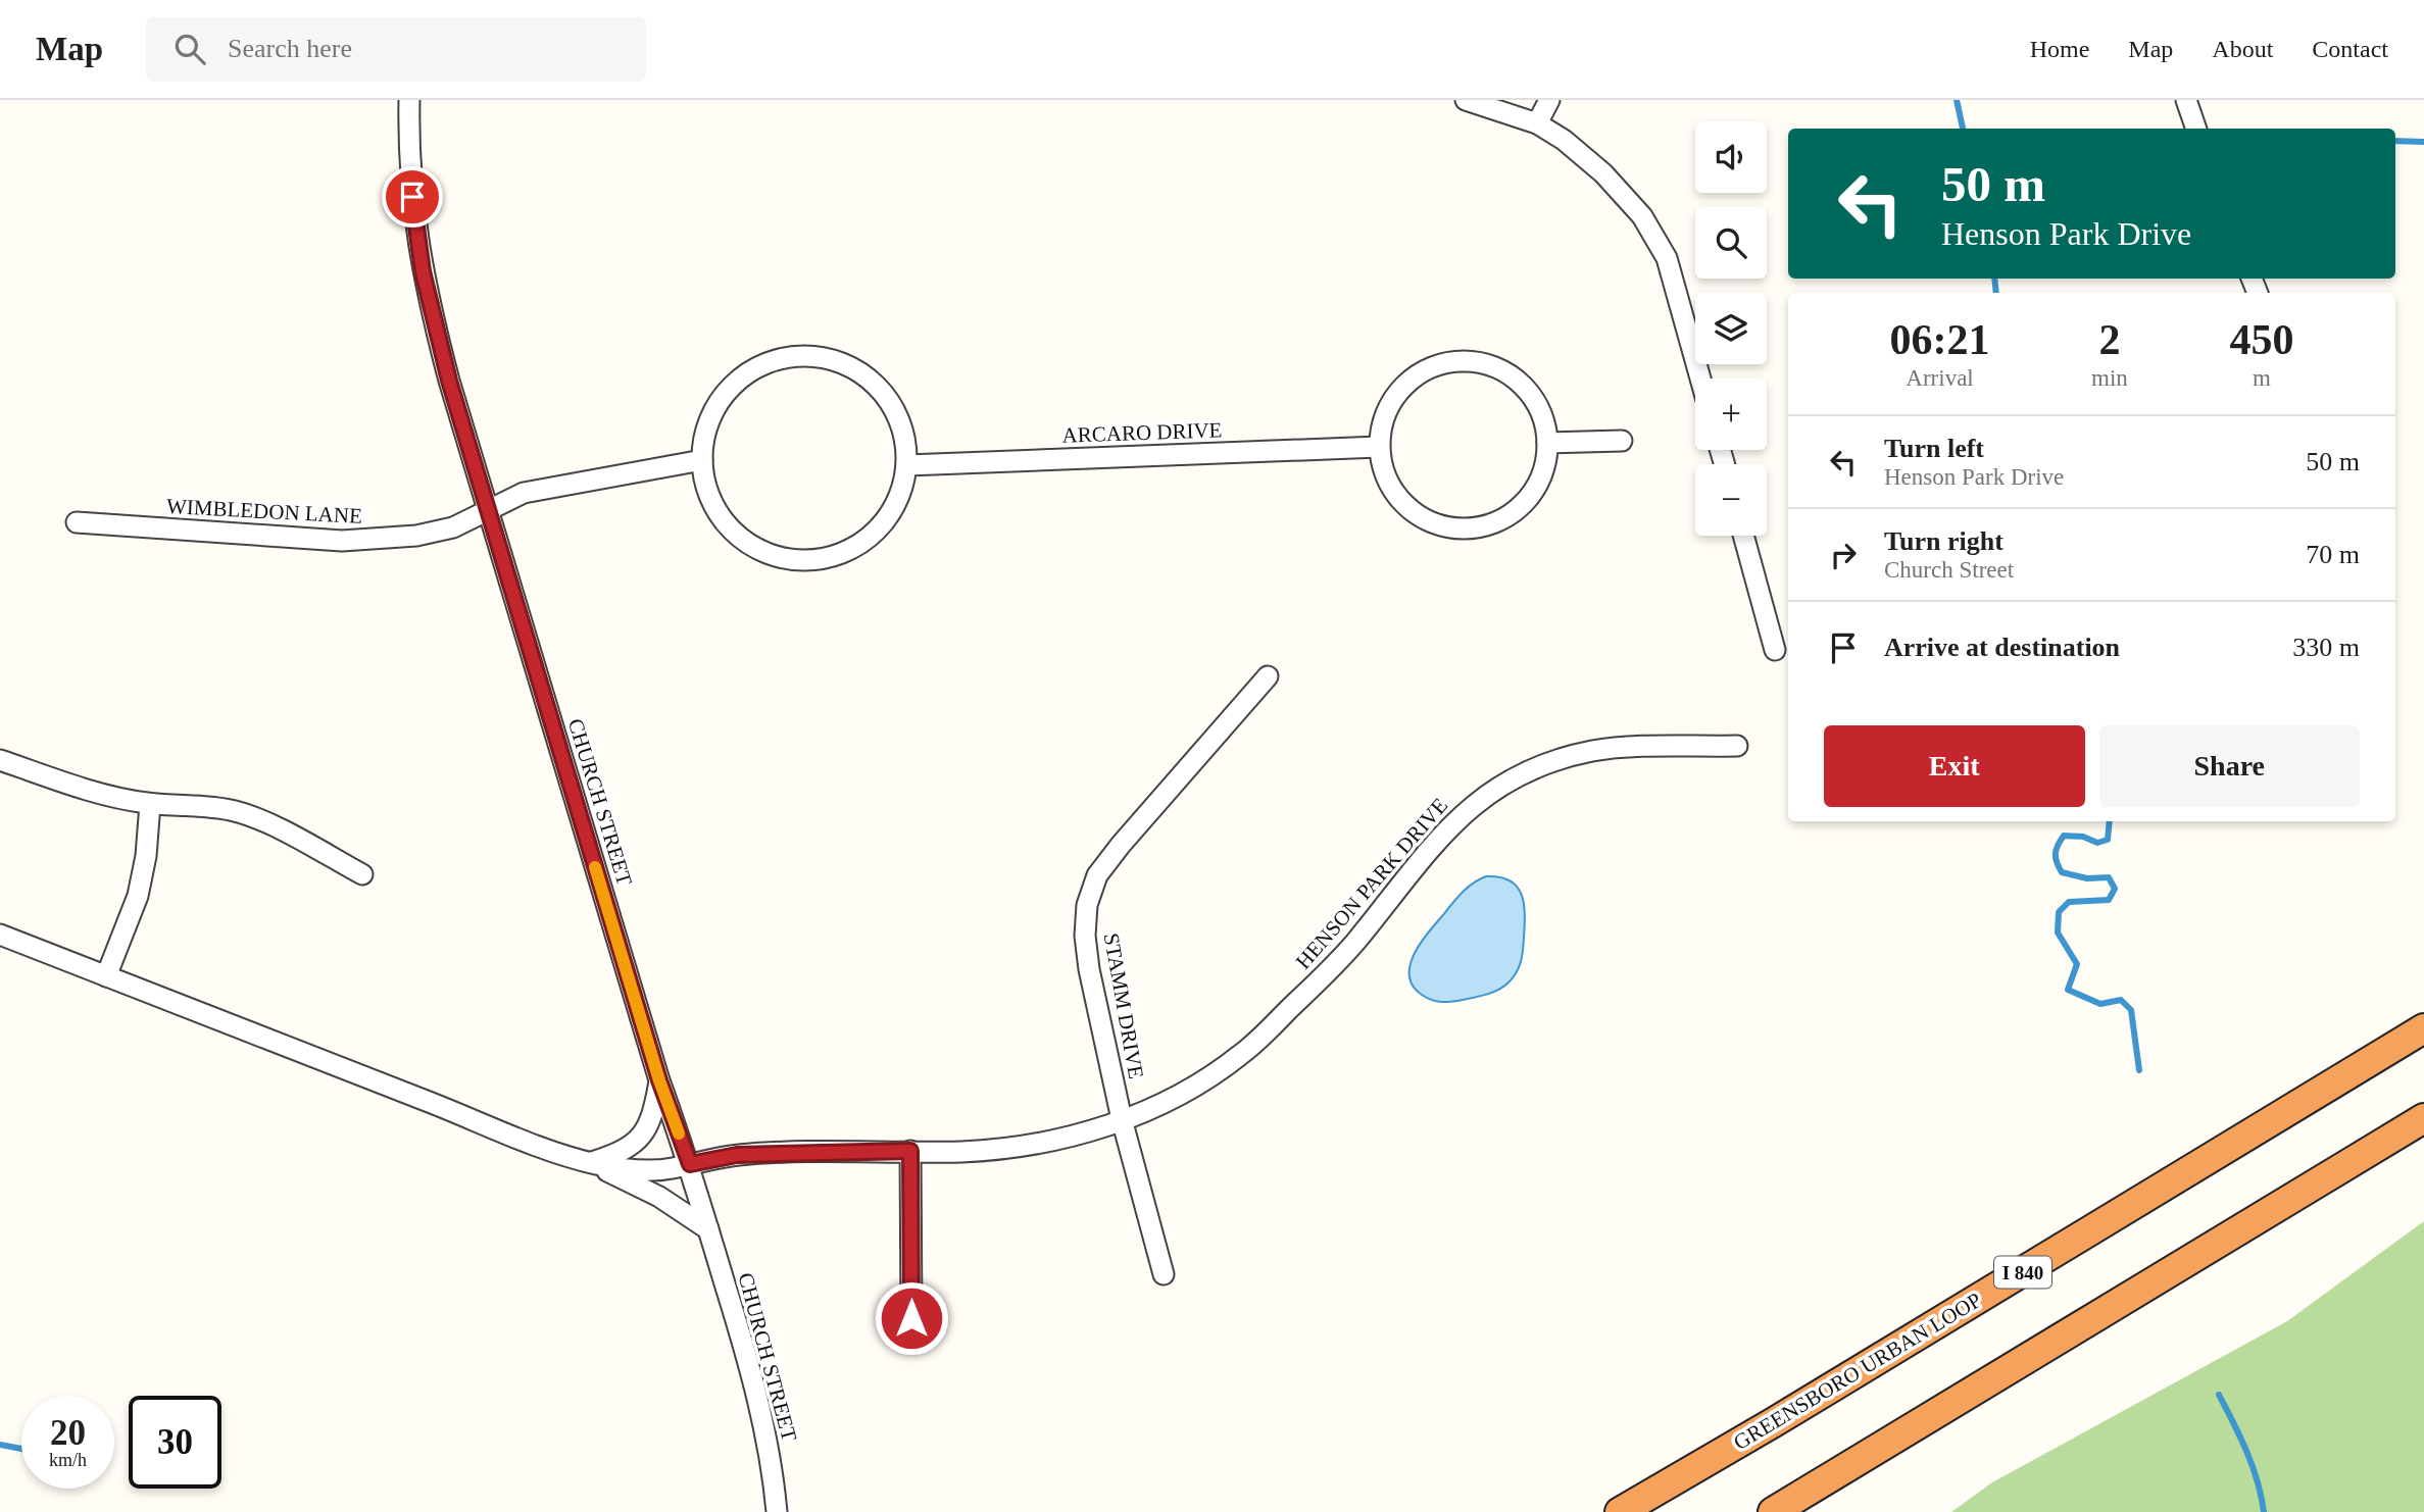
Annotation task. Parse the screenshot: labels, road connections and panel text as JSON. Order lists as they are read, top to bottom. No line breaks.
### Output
{"streets":{"highway":["I 840","GREENSBORO URBAN LOOP"],"street":["ARCARO DRIVE","WIMBLEDON LANE","CHURCH STREET","HENSON PARK DRIVE","STAMM DRIVE"]},"crossings":[["WIMBLEDON LANE","CHURCH STREET"],["CHURCH STREET","HENSON PARK DRIVE"],["HENSON PARK DRIVE","STAMM DRIVE"]],"page":{"header":"Map","search":"Search here","nav":["Home","Map","About","Contact"],"map_buttons":["+","−"],"turn":["50 m","Henson Park Drive"],"eta":["06:21","Arrival","2","min","450","m"],"list":[{"name":"Turn left","note":"Henson Park Drive","value":"50 m"},{"name":"Turn right","note":"Church Street","value":"70 m"},{"name":"Arrive at destination","value":"330 m"}],"buttons":["Exit","Share"],"speed":"20 km/h","limit":"30"}}
